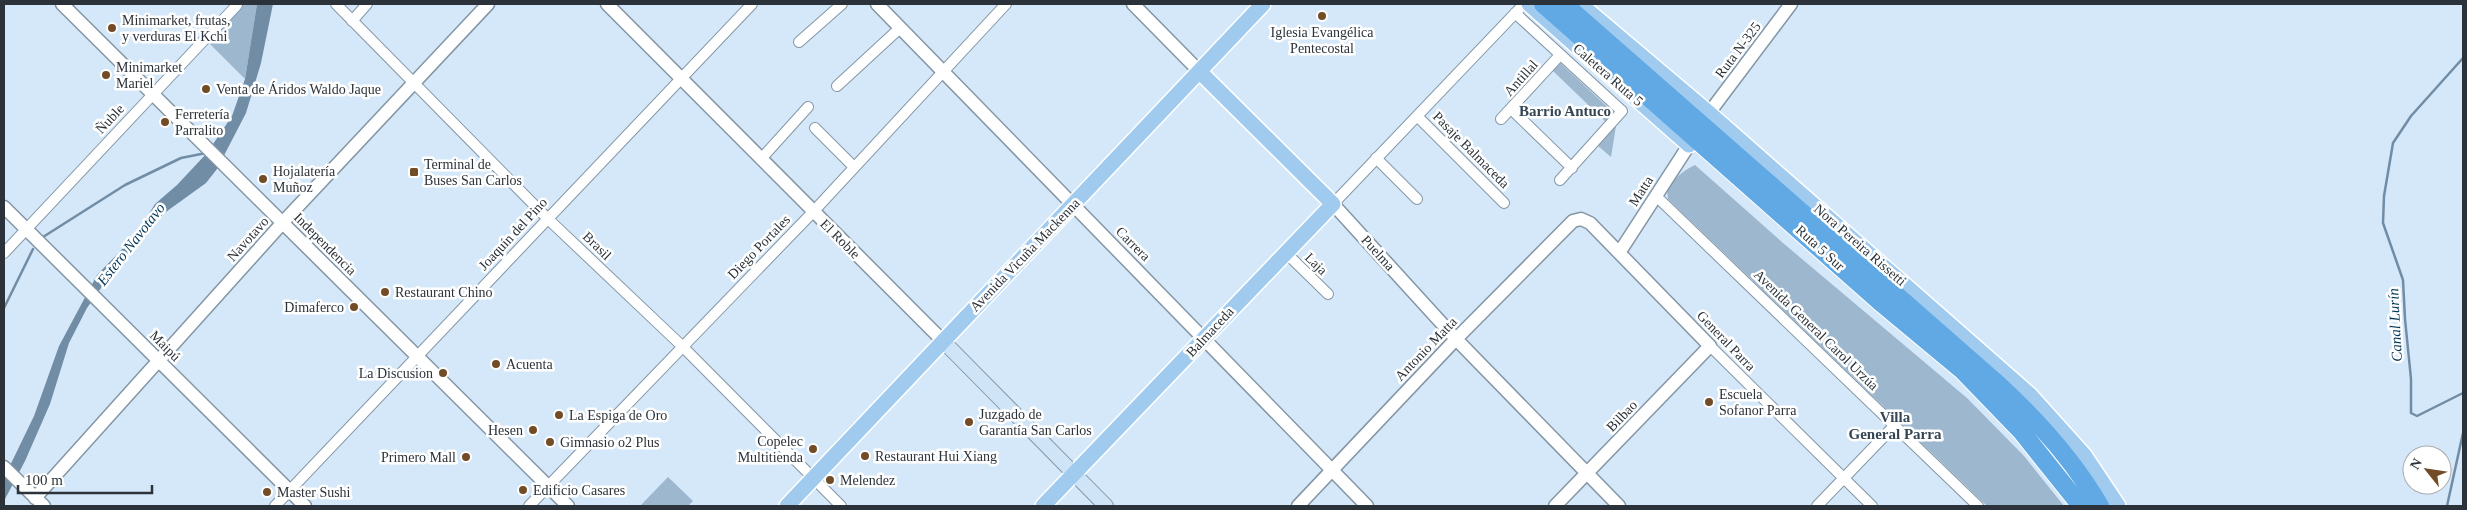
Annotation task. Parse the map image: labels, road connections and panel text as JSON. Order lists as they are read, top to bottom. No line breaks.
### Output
{"streets":{"highway":["Ruta 5 Sur"],"main road":["Caletera Ruta 5","El Roble","Nora Pereira Rissetti","Puelma","Avenida Vicuña Mackenna","Balmaceda"],"street":["Ruta N-325","Antillal","Ñuble","Pasaje Balmaceda","Matta","Joaquín del Pino","Navotavo","Independencia","Carrera","Brasil","Diego Portales","Laja","Avenida General Carol Urzúa","General Parra","Maipú","Antonio Matta","Bilbao"]},"crossings":[["Ruta N-325","Nora Pereira Rissetti"],["Caletera Ruta 5","Matta"],["Ñuble","Independencia"],["Ñuble","Maipú"],["Pasaje Balmaceda","Balmaceda"],["Matta","Avenida General Carol Urzúa"],["Matta","General Parra"],["Joaquín del Pino","El Roble"],["Joaquín del Pino","Independencia"],["Joaquín del Pino","Brasil"],["Joaquín del Pino","Maipú"],["Navotavo","Independencia"],["Navotavo","Brasil"],["Navotavo","Maipú"],["El Roble","Diego Portales"],["El Roble","Avenida Vicuña Mackenna"],["El Roble","Balmaceda"],["Independencia","Diego Portales"],["Carrera","Diego Portales"],["Carrera","Avenida Vicuña Mackenna"],["Carrera","Balmaceda"],["Carrera","Antonio Matta"],["Brasil","Diego Portales"],["Brasil","Avenida Vicuña Mackenna"],["Puelma","Avenida Vicuña Mackenna"],["Puelma","Balmaceda"],["Puelma","Antonio Matta"],["Puelma","Bilbao"],["Laja","Balmaceda"],["General Parra","Antonio Matta"],["General Parra","Bilbao"]],"districts":["Barrio Antuco","Villa General Parra"],"water":["Estero Navotavo","Canal Lurín"],"places":{"other":["Iglesia Evangélica Pentecostal","Minimarket, frutas, y verduras El Kchi","Minimarket Mariel","Venta de Áridos Waldo Jaque","Ferretería Parralito","Hojalatería Muñoz","Restaurant Chino","Dimaferco","Acuenta","La Discusion","Escuela Sofanor Parra","La Espiga de Oro","Juzgado de Garantía San Carlos","Hesen","Gimnasio o2 Plus","Copelec Multitienda","Restaurant Hui Xiang","Primero Mall","Melendez","Edificio Casares","Master Sushi"],"transit":["Terminal de Buses San Carlos"]},"scale_bar":"100 m","north":"top left"}
